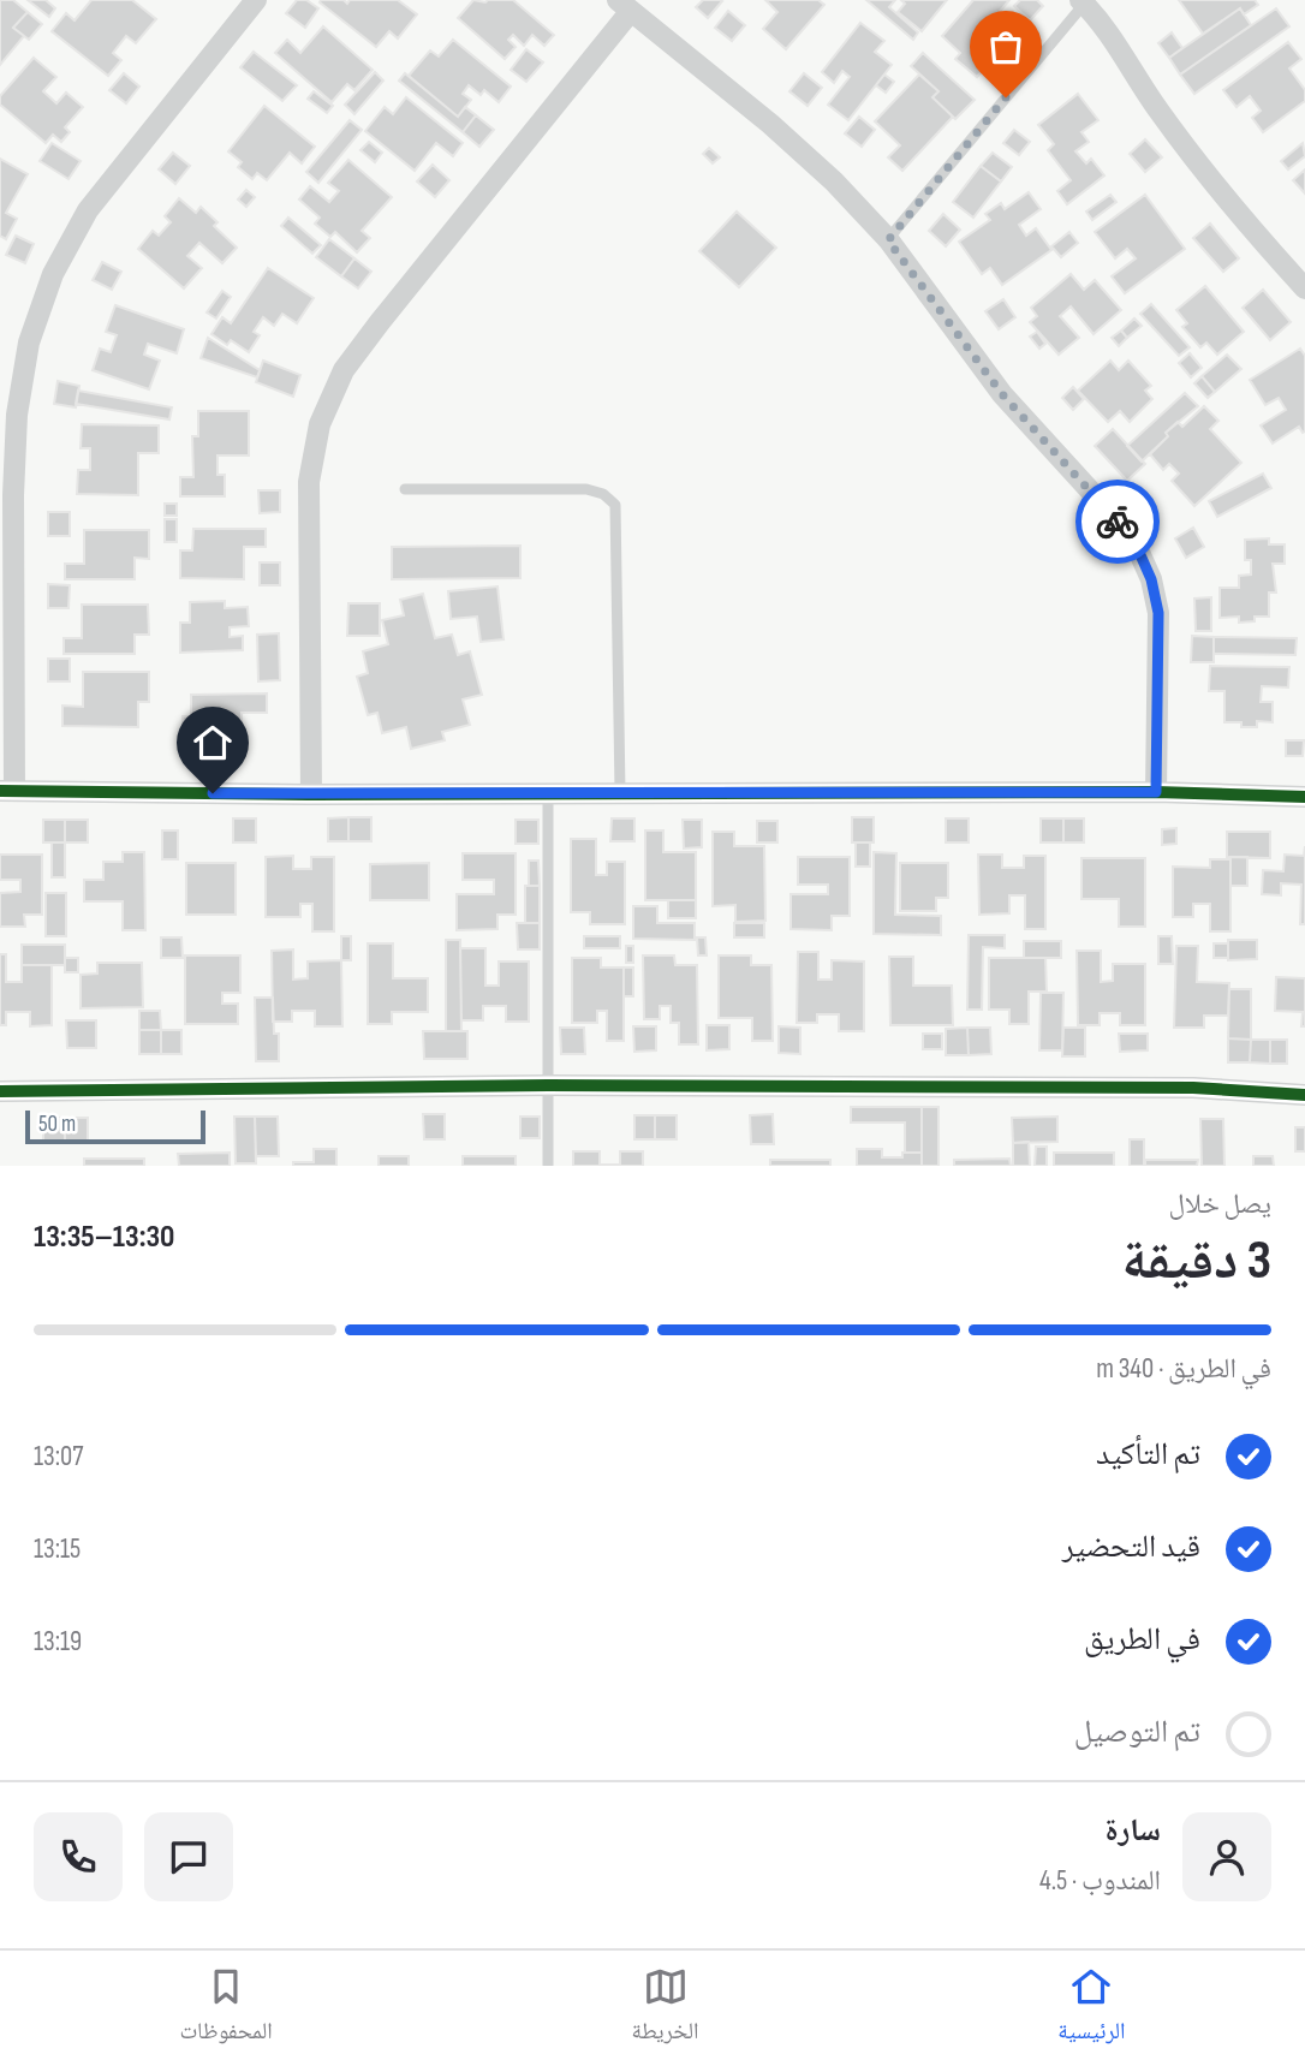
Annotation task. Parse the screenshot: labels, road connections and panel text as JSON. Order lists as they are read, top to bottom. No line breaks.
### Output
{"scale_bar":"50 m","page":{"scale":"50 m","heading":["3 دقيقة","يصل خلال","13:30–13:35"],"panel":["سارة","المندوب · 4.5"],"bar":"في الطريق · 340 m","list":[["تم التأكيد","13:07"],["قيد التحضير","13:15"],["في الطريق","13:19"],"تم التوصيل"],"tabs":["الرئيسية","الخريطة","المحفوظات"]}}
